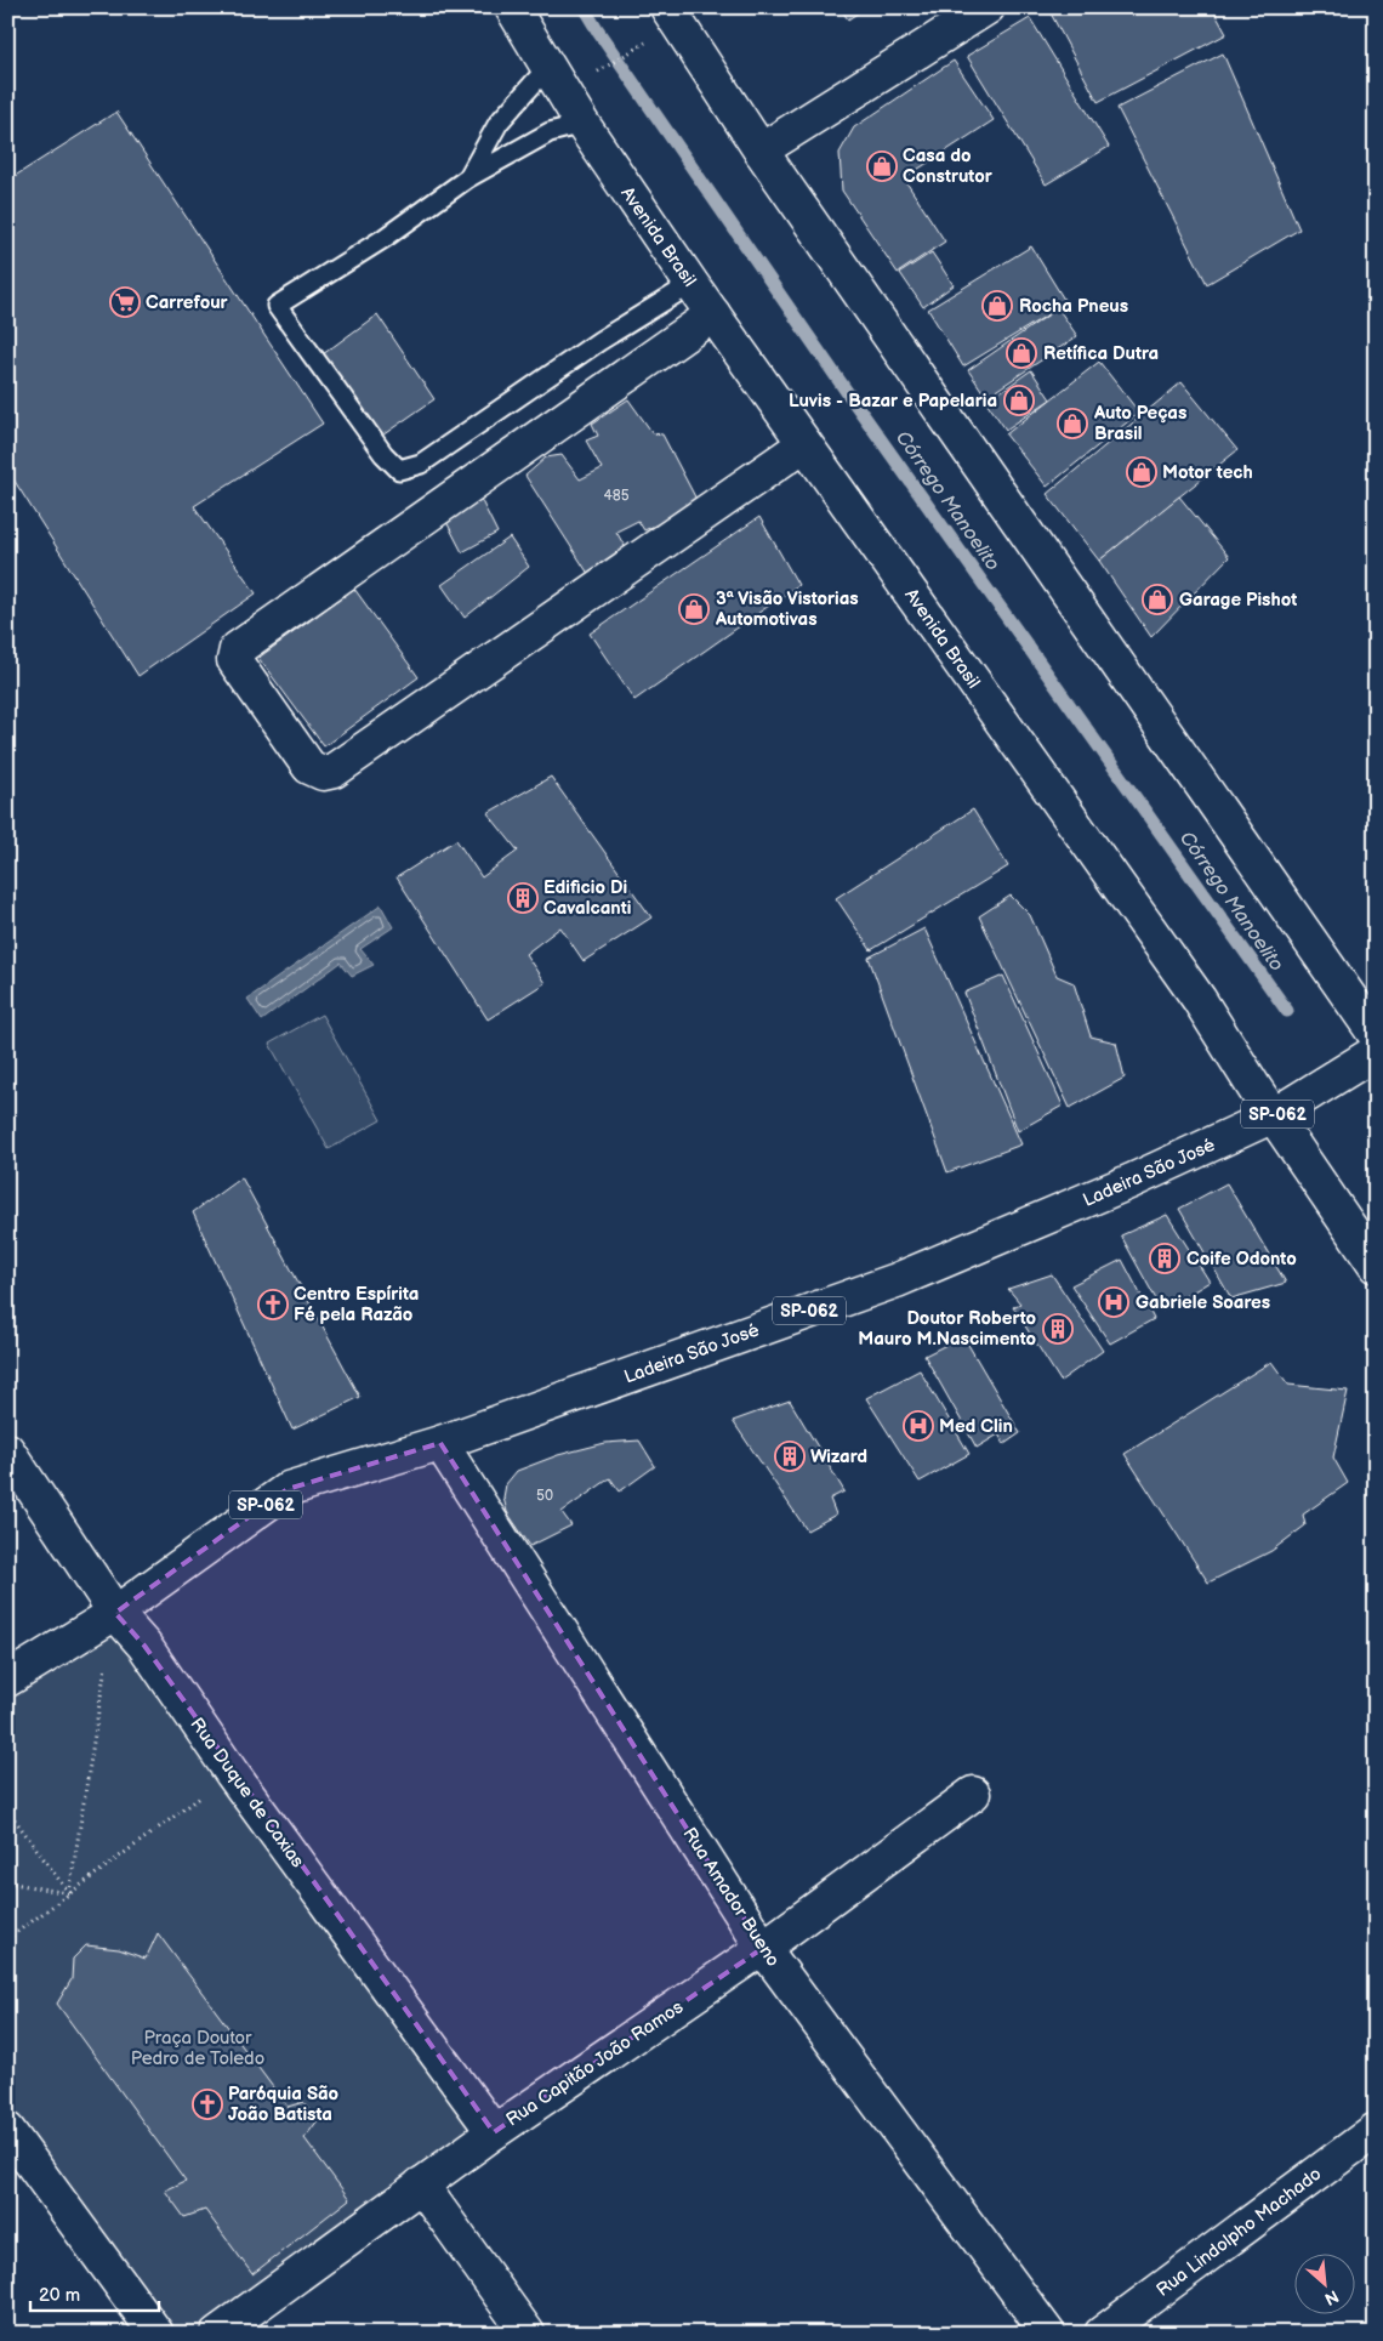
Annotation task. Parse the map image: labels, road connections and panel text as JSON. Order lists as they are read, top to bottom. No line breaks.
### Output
{"streets":{"street":["Avenida Brasil","SP-062","Ladeira São José","Rua Duque de Caxias","Rua Amador Bueno","Rua Capitão João Ramos","Rua Lindolpho Machado"]},"crossings":[["Avenida Brasil","Ladeira São José"],["SP-062","Ladeira São José"],["SP-062","Rua Duque de Caxias"],["Ladeira São José","Rua Duque de Caxias"],["Ladeira São José","Rua Amador Bueno"],["Rua Duque de Caxias","Rua Capitão João Ramos"],["Rua Amador Bueno","Rua Capitão João Ramos"]],"water":["Córrego Manoelito"],"parks":["Praça Doutor Pedro de Toledo"],"places":{"shop":["Casa do Construtor","Rocha Pneus","Retífica Dutra","Luvis - Bazar e Papelaria","Auto Peças Brasil","Motor tech","Garage Pishot","3ª Visão Vistorias Automotivas"],"supermarket":["Carrefour"],"building":["Edificio Di Cavalcanti","Coife Odonto","Doutor Roberto Mauro M.Nascimento","Wizard"],"hospital":["Gabriele Soares","Med Clin"],"church":["Centro Espírita Fé pela Razão","Paróquia São João Batista"]},"house_numbers":["485","50"],"scale_bar":"20 m","north":"bottom right"}
